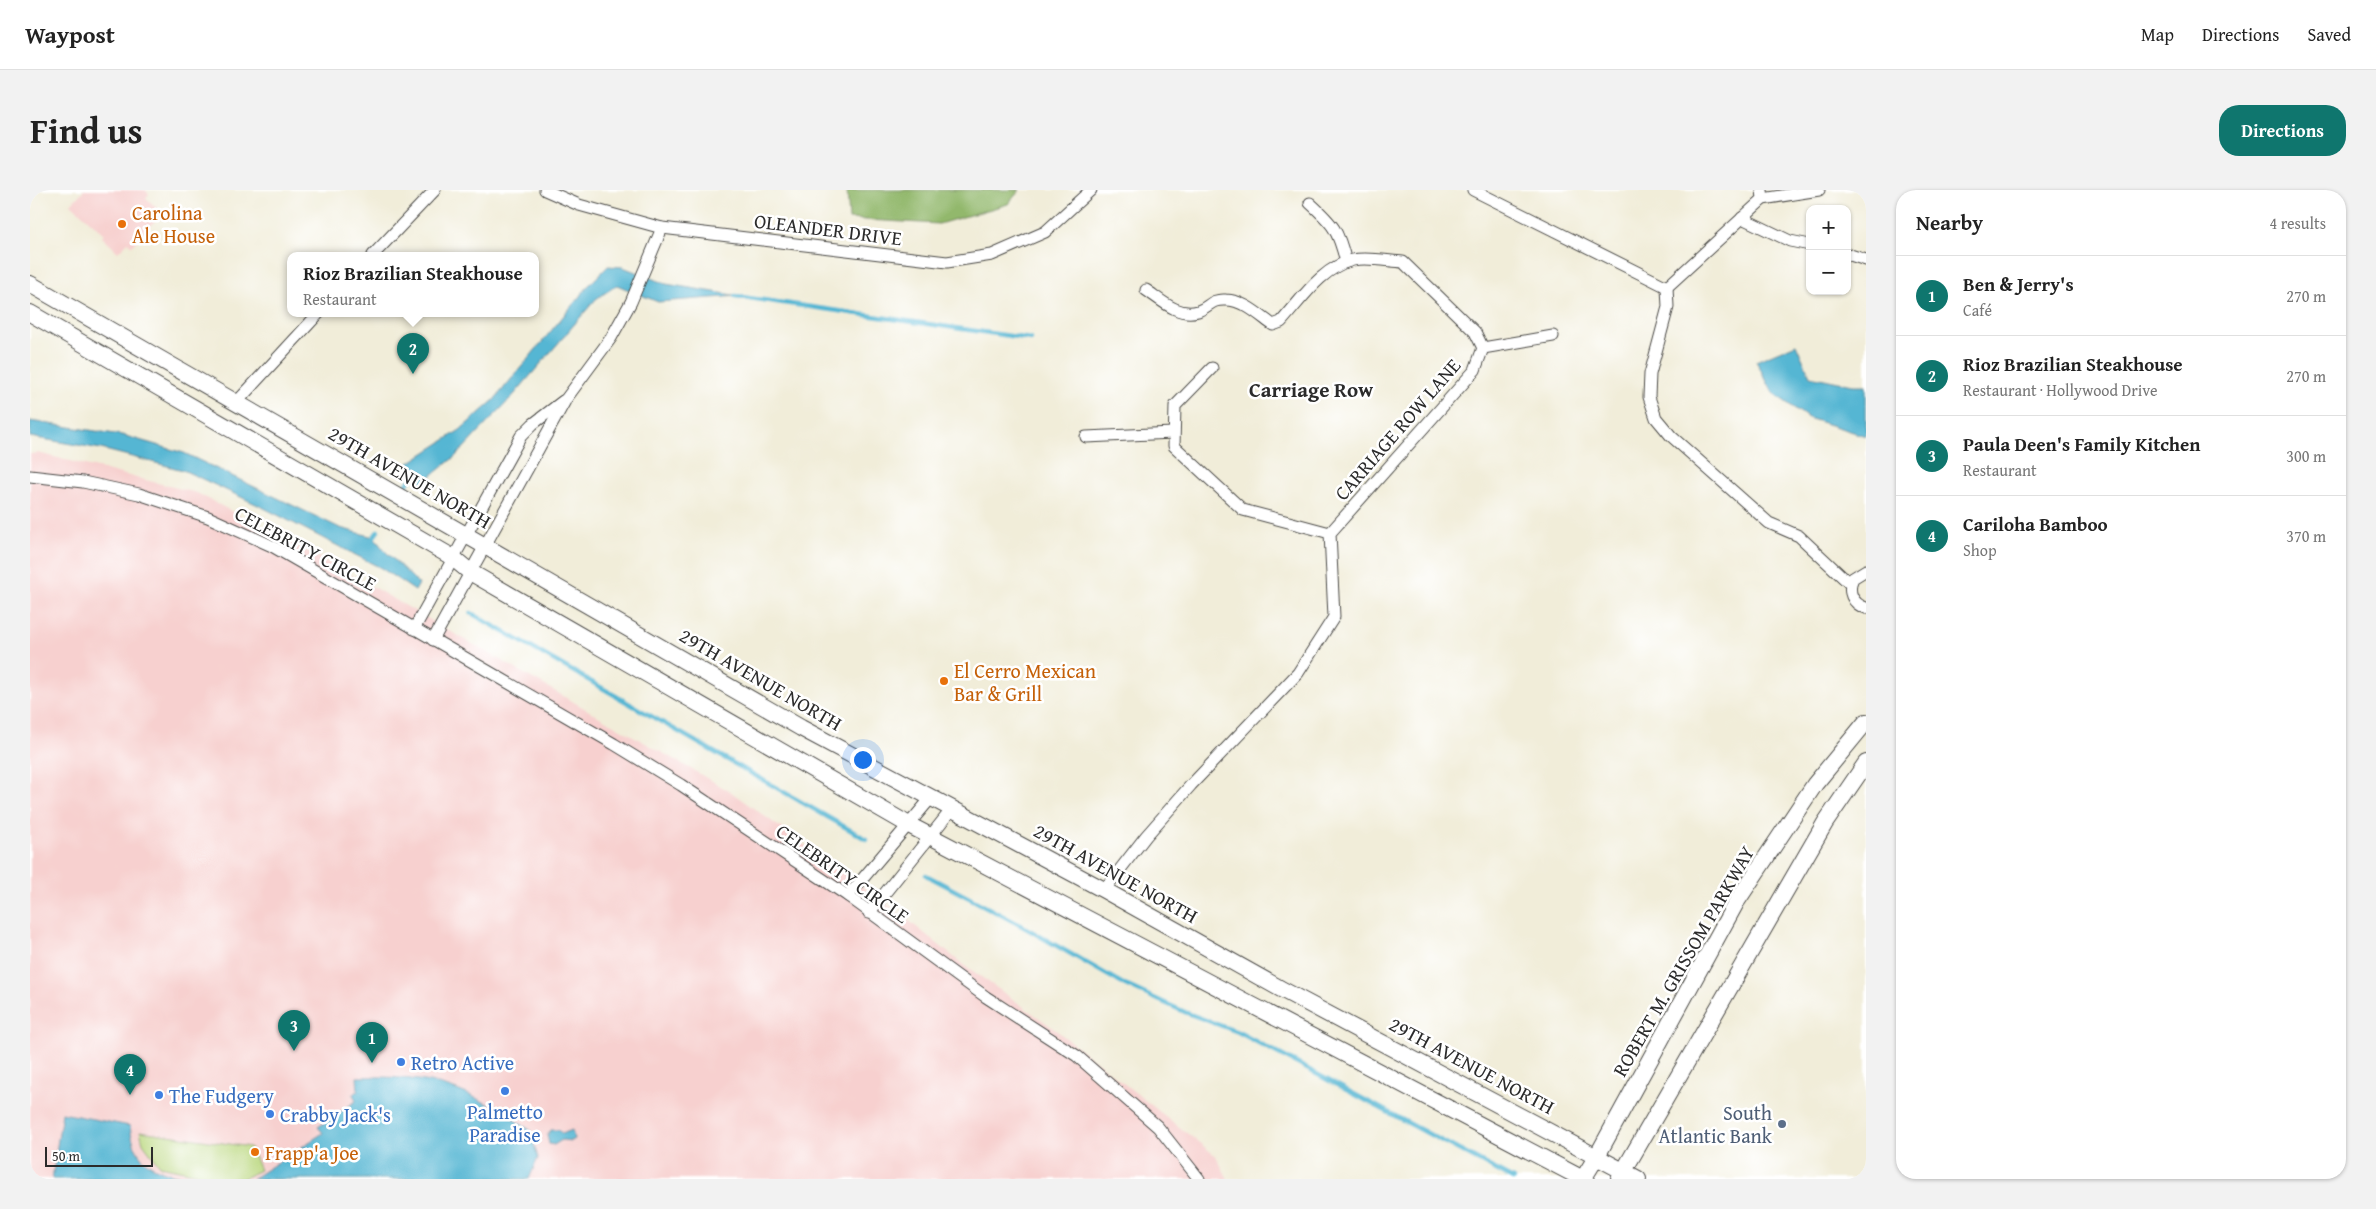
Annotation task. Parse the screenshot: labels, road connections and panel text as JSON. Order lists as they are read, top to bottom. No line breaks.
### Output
{"streets":{"main road":["29TH AVENUE NORTH","ROBERT M. GRISSOM PARKWAY"],"street":["OLEANDER DRIVE","CARRIAGE ROW LANE","CELEBRITY CIRCLE"]},"crossings":[["29TH AVENUE NORTH","ROBERT M. GRISSOM PARKWAY"]],"districts":["Carriage Row"],"places":["Carolina Ale House","El Cerro Mexican Bar & Grill","Retro Active","Palmetto Paradise","The Fudgery","Crabby Jack's","South Atlantic Bank","Frapp'a Joe"],"scale_bar":"50 m","page":{"header":"Waypost","nav":["Map","Directions","Saved"],"title":"Find us","buttons":"Directions","heading":["Nearby","4 results"],"map_buttons":["+","−"],"popup":["Rioz Brazilian Steakhouse","Restaurant"],"list":[{"mark":"1","name":"Ben & Jerry's","note":"Café","value":"270 m"},{"mark":"2","name":"Rioz Brazilian Steakhouse","note":"Restaurant · Hollywood Drive","value":"270 m"},{"mark":"3","name":"Paula Deen's Family Kitchen","note":"Restaurant","value":"300 m"},{"mark":"4","name":"Cariloha Bamboo","note":"Shop","value":"370 m"}],"pins":["2","3","1","4"],"scale":"50 m"}}
